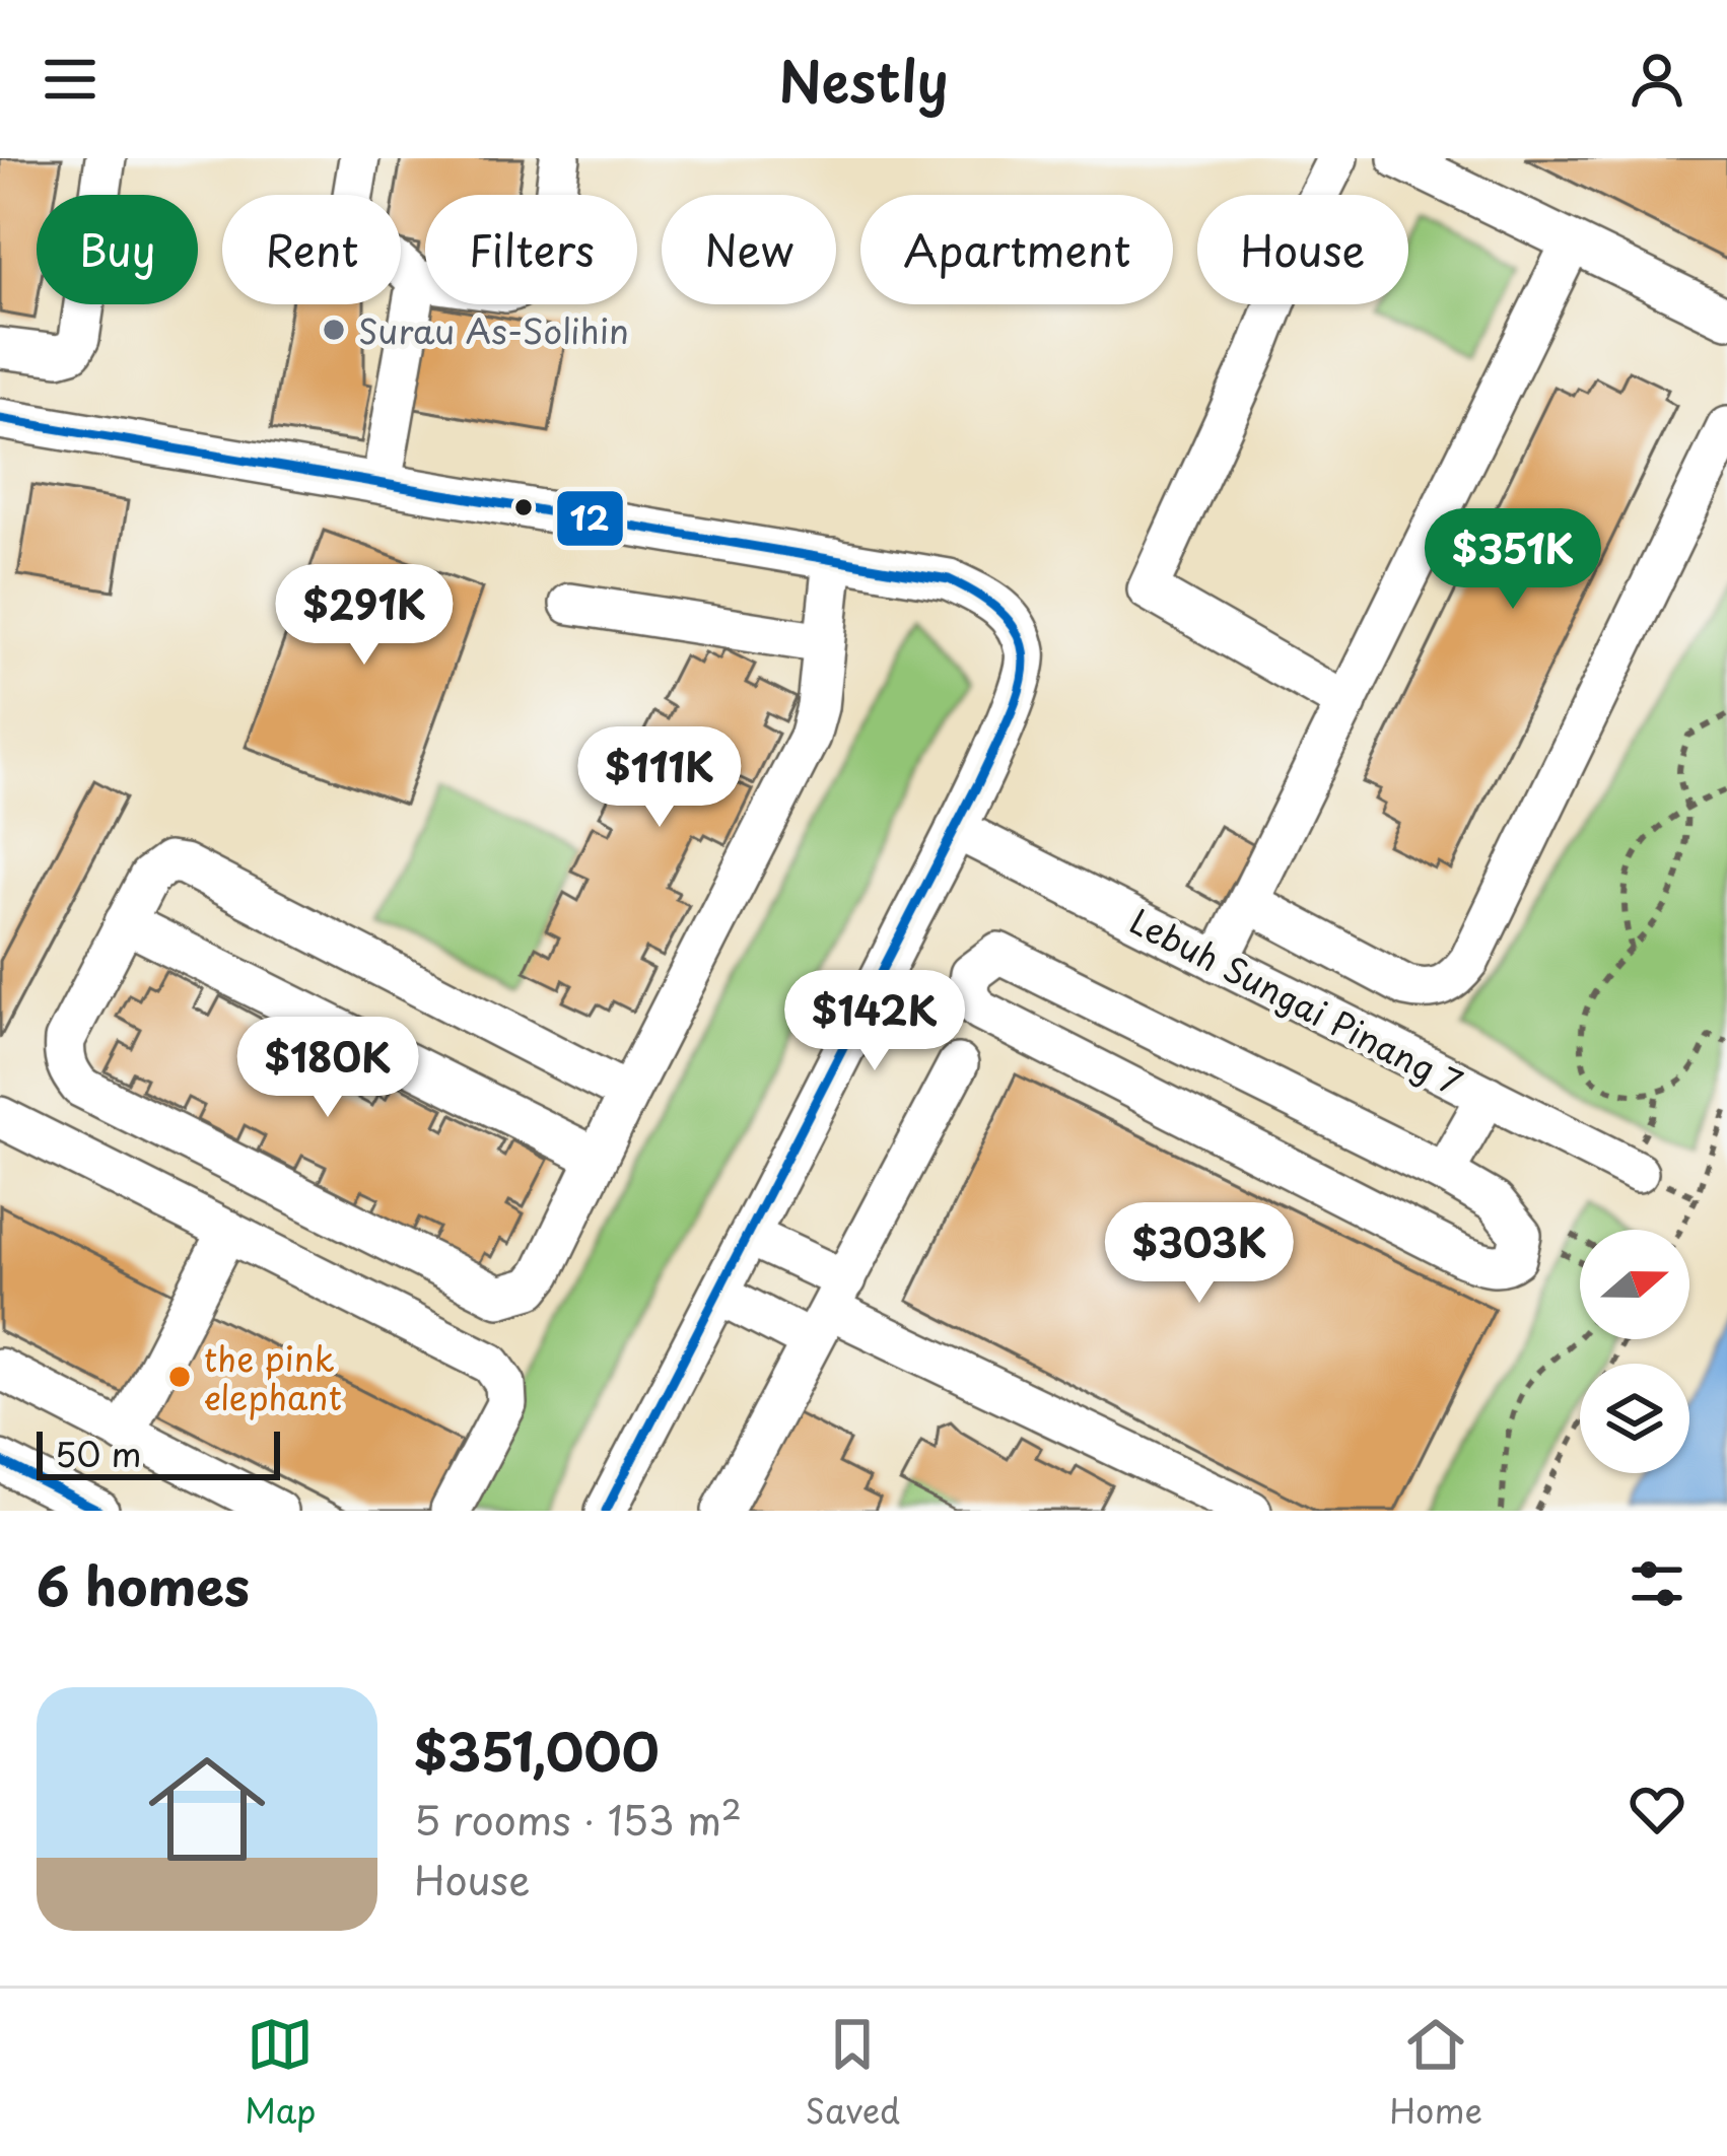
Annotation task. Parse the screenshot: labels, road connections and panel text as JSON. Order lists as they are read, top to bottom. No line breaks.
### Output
{"streets":{"street":["Lebuh Sungai Pinang 7"]},"places":["Surau As-Solihin","the pink elephant"],"lines":["transit line 12"],"scale_bar":"50 m","north":"right","page":{"header":"Nestly","chip":["Buy","Rent","Filters","New","Apartment","House"],"price":["$351K","$291K","$111K","$142K","$180K","$303K"],"scale":"50 m","heading":"6 homes","list":[{"name":"$351,000","note":"5 rooms · 153 m² · House"}],"tabs":["Map","Saved","Home"]}}
